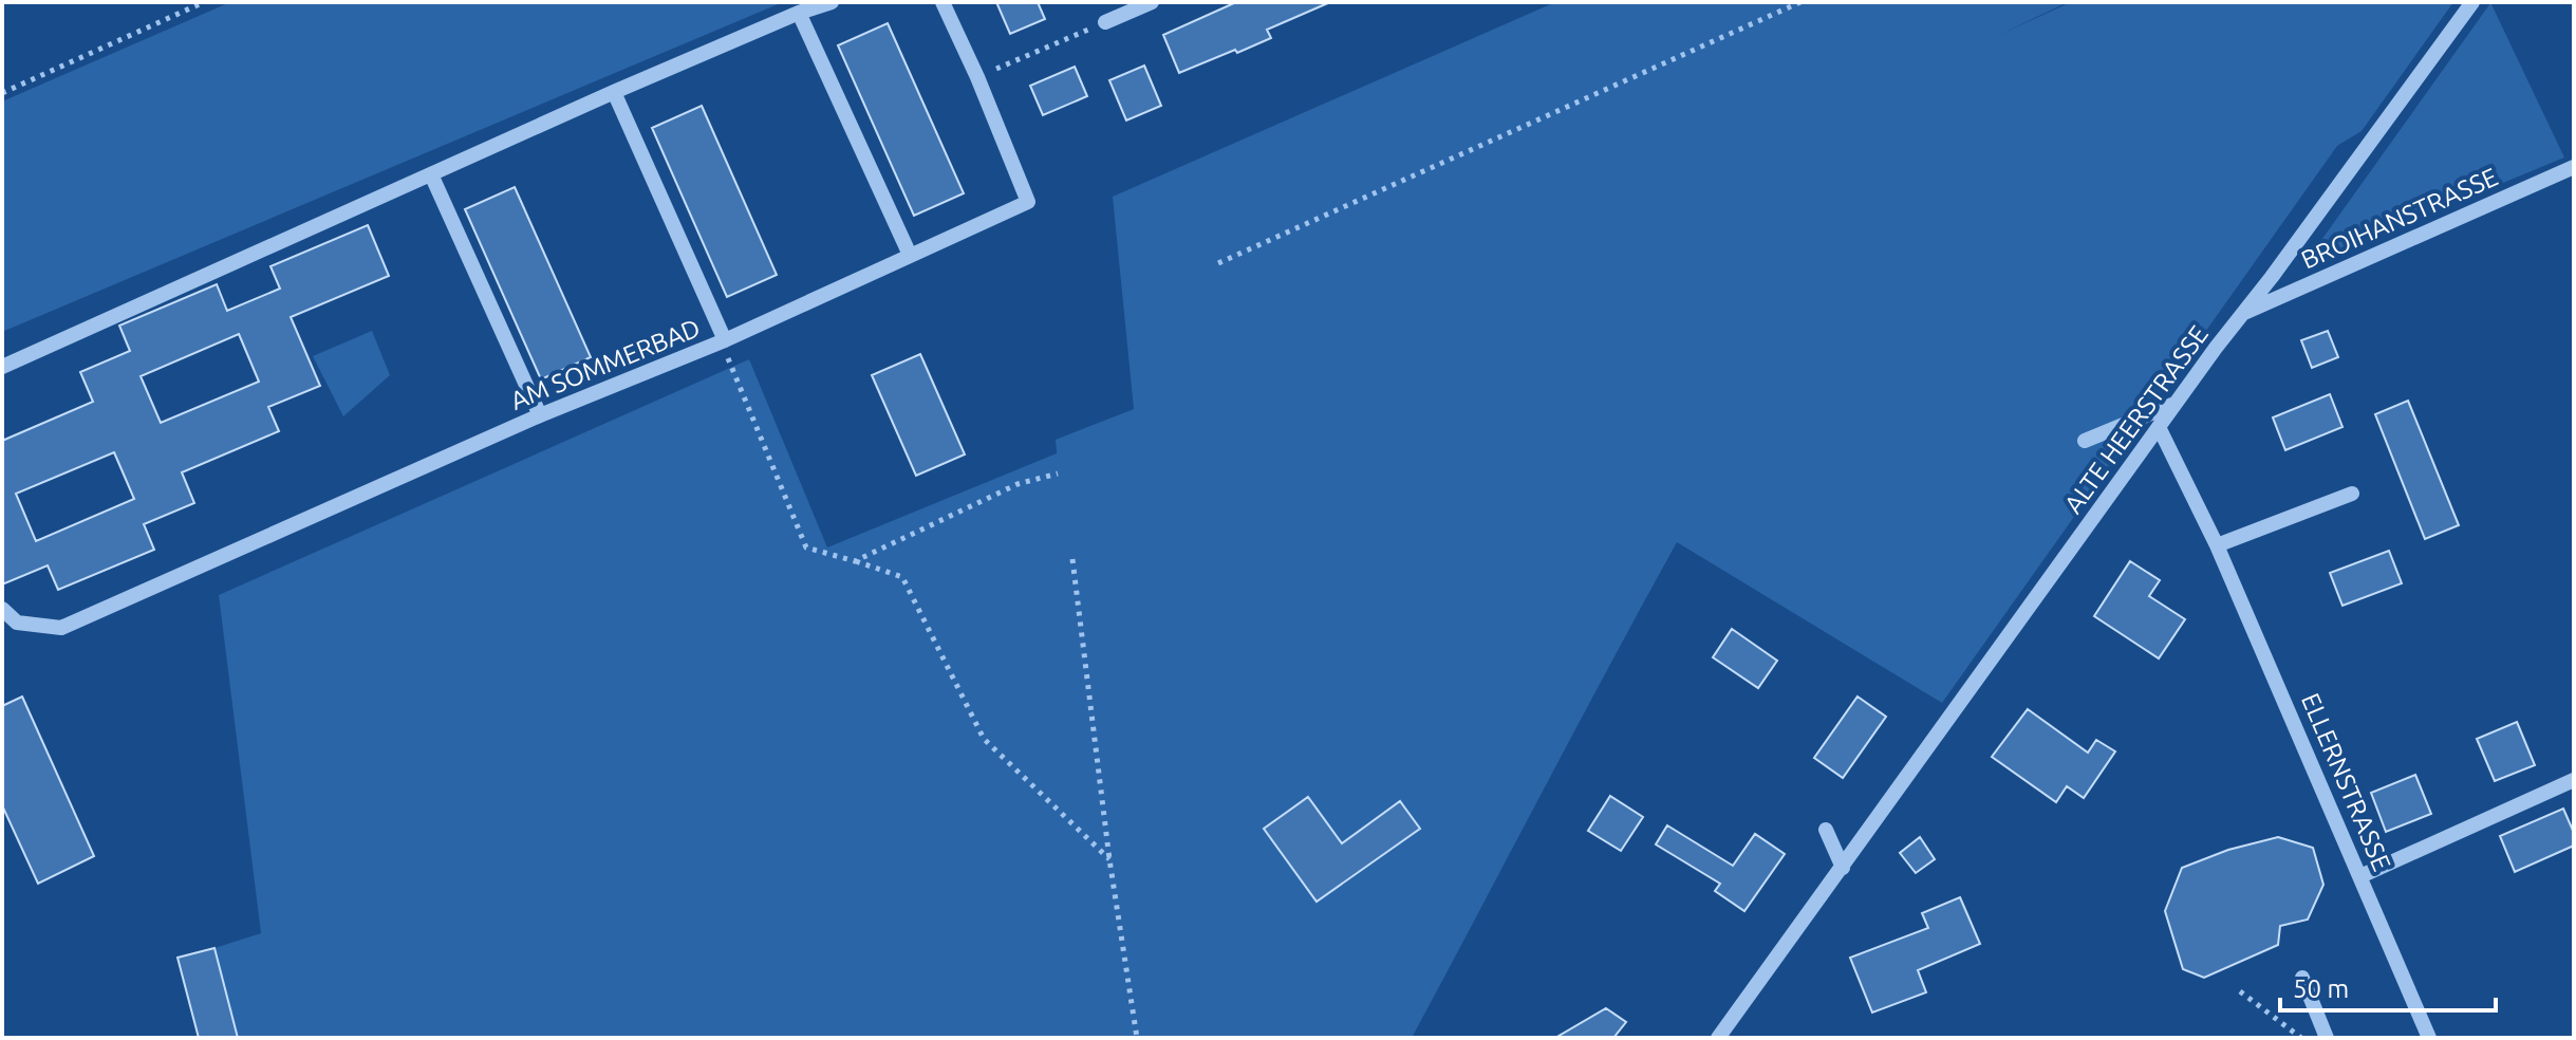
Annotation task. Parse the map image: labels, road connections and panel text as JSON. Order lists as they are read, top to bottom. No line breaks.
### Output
{"streets":{"street":["BROIHANSTRASSE","AM SOMMERBAD","ALTE HEERSTRASSE","ELLERNSTRASSE"]},"crossings":[["BROIHANSTRASSE","ALTE HEERSTRASSE"],["ALTE HEERSTRASSE","ELLERNSTRASSE"]],"scale_bar":"50 m"}
